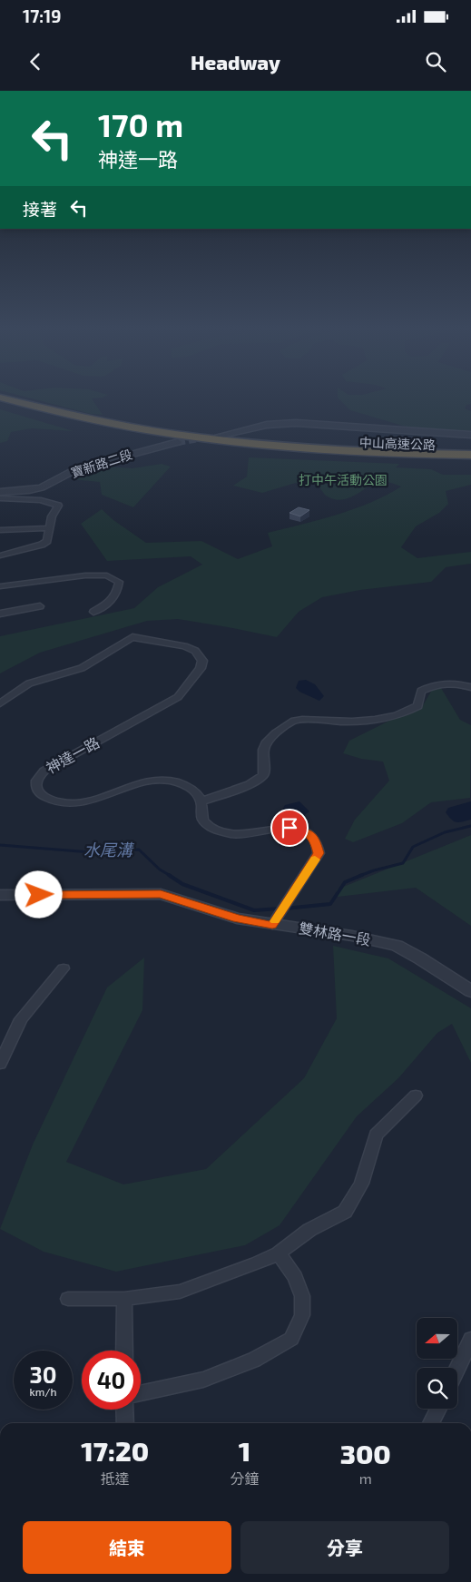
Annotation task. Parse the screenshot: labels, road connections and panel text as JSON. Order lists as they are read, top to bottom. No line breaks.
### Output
{"streets":{"highway":["中山高速公路"],"street":["寶新路二段","神達一路","雙林路一段"]},"water":["水尾溝"],"parks":["打中午活動公園"],"north":"left","page":{"status":"17:19","header":"Headway","turn":["170 m","神達一路"],"then":"接著","speed":"30 km/h","limit":"40","eta":["17:20","抵達","1","分鐘","300","m"],"buttons":["結束","分享"]}}
